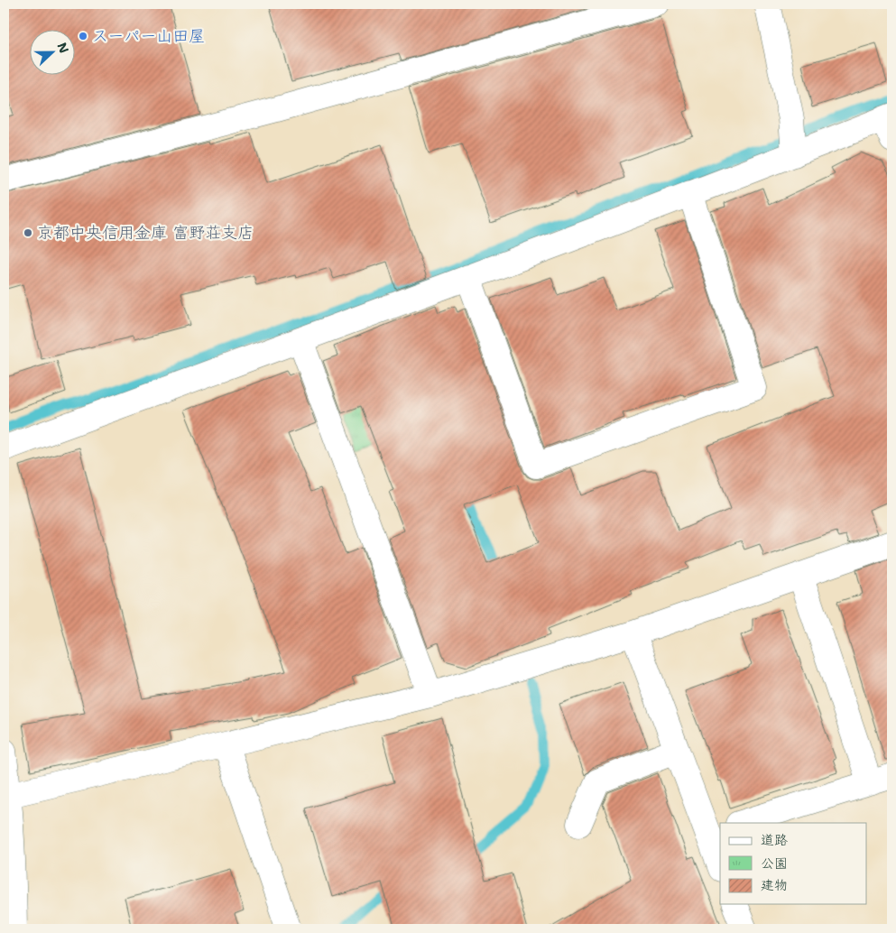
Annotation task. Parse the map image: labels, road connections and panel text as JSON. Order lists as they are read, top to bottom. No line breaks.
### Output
{"places":["スーパー山田屋","京都中央信用金庫 富野荘支店"],"legend":["道路","公園","建物"],"north":"right"}
